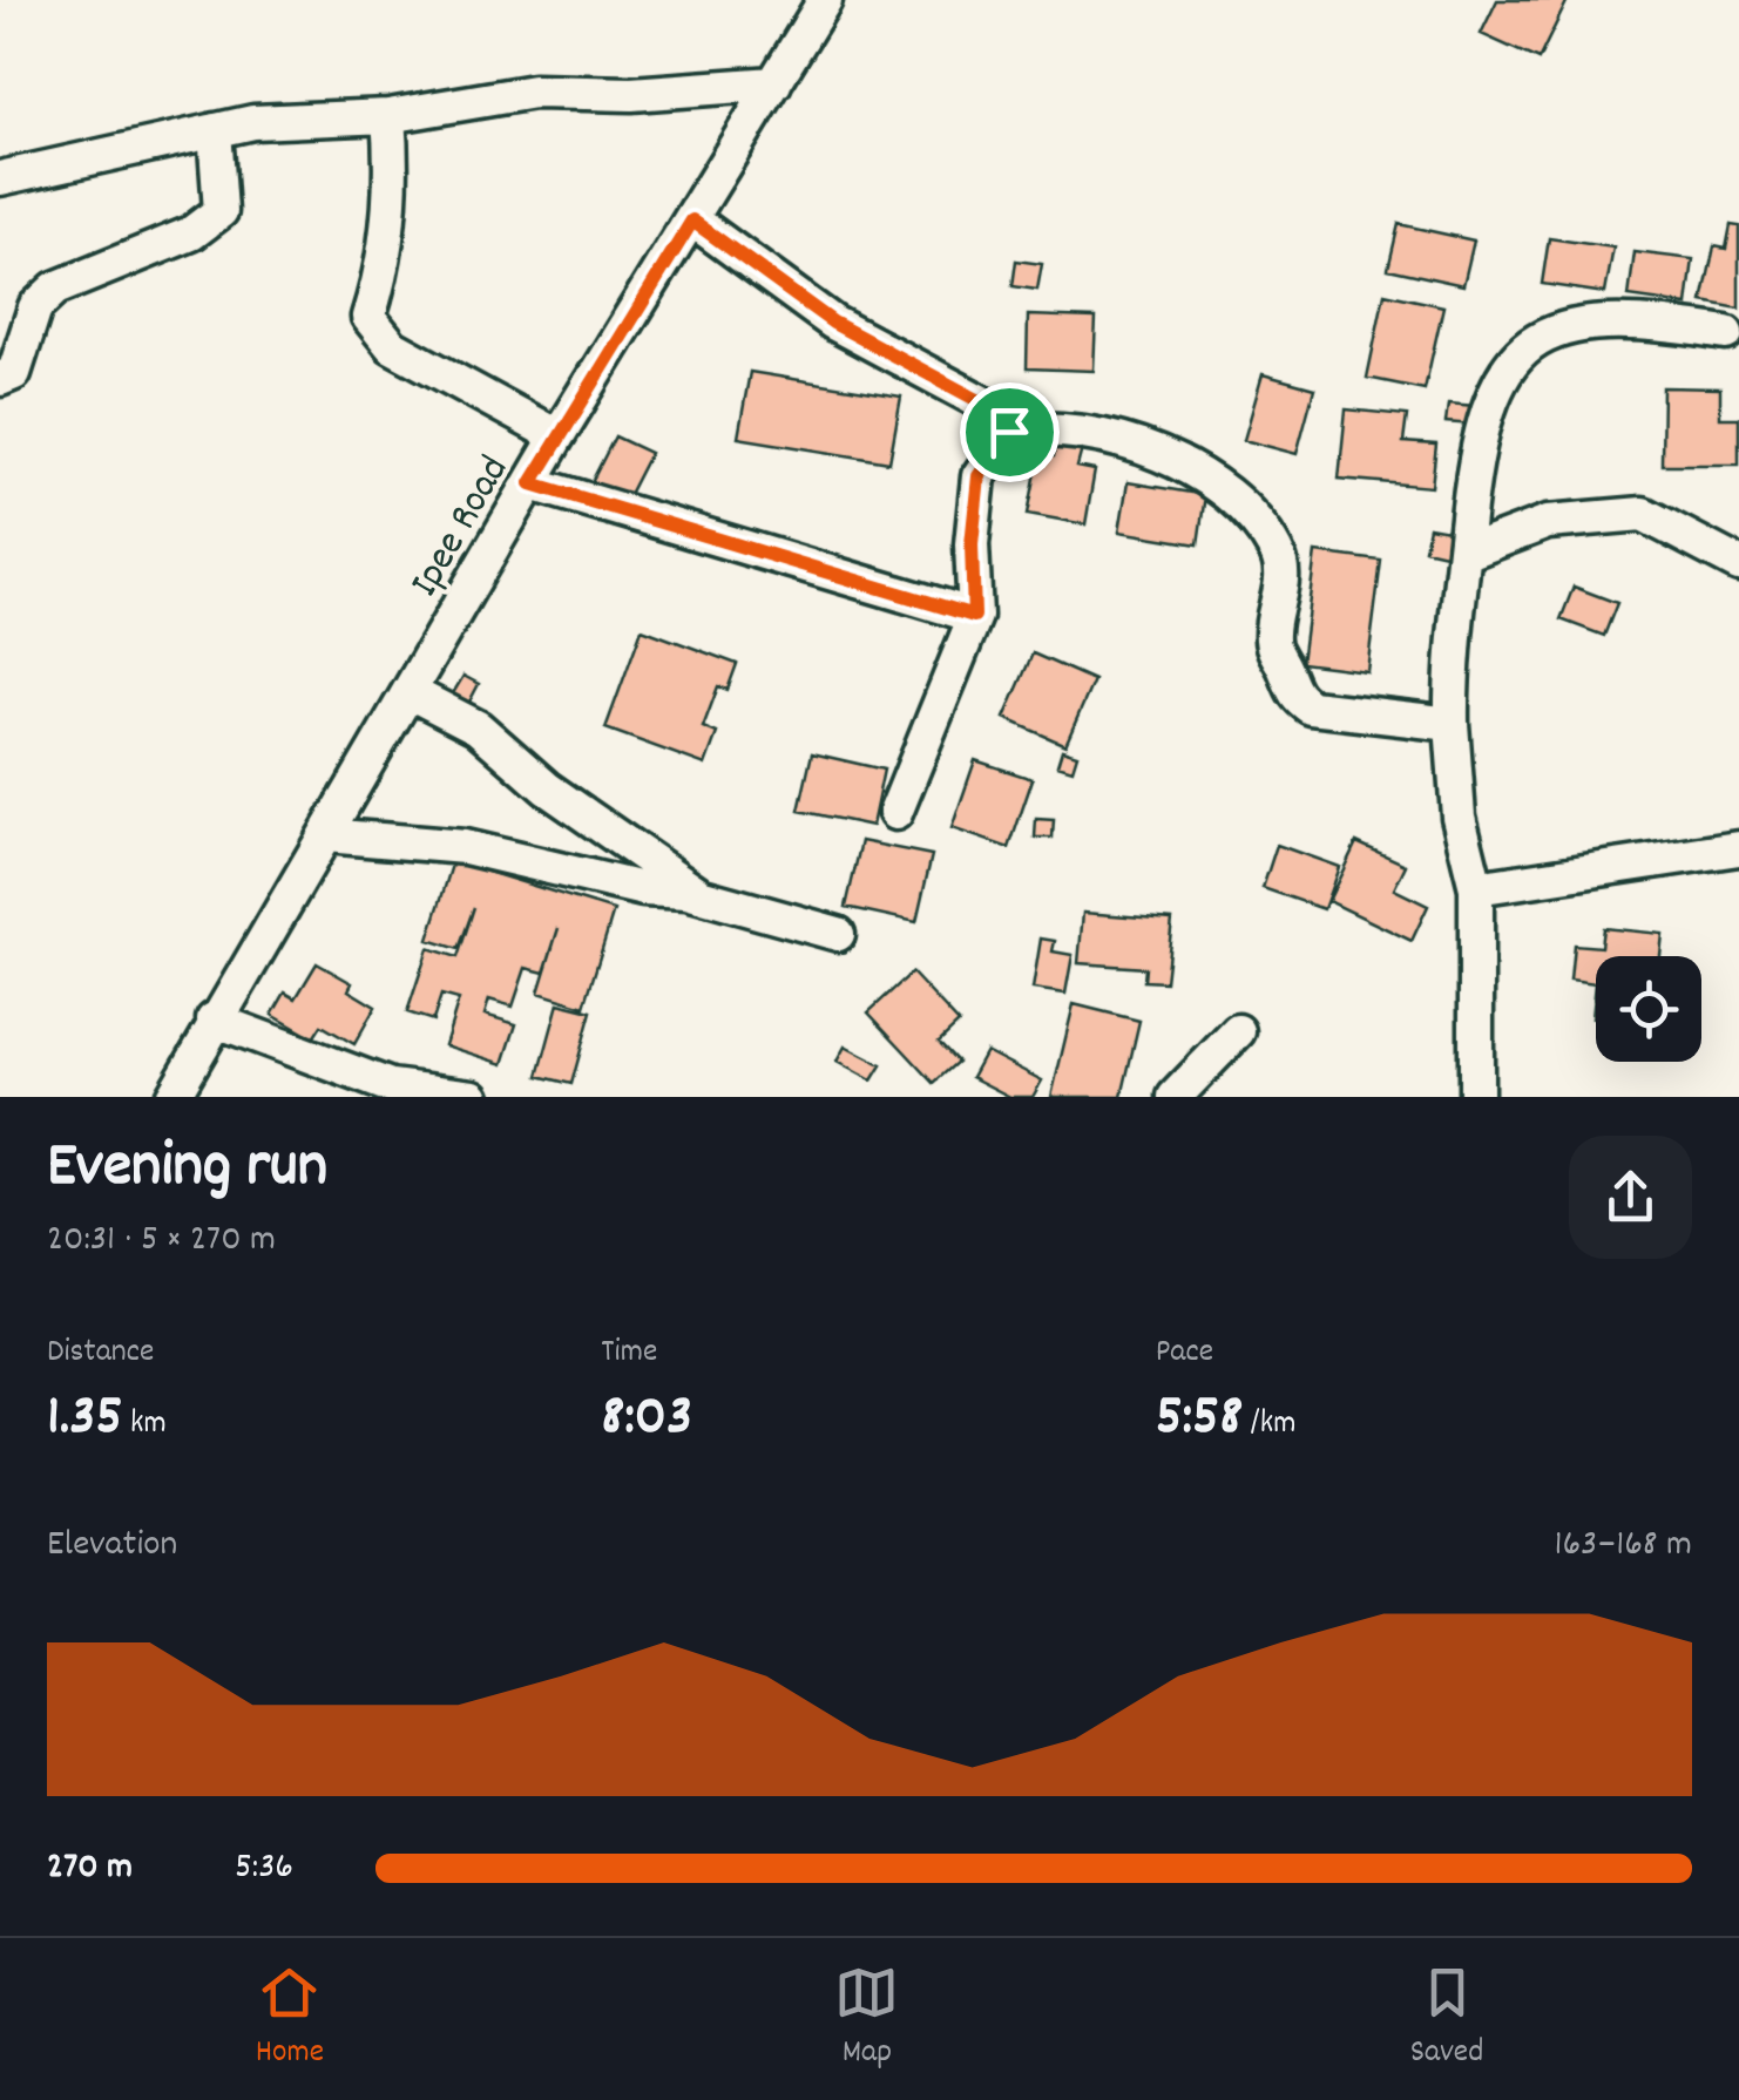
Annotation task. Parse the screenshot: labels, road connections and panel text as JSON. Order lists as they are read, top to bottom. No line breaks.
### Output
{"streets":{"street":["Ipee Road"]},"page":{"heading":["Evening run","20:31 · 5 × 270 m"],"stats":[["Distance","1.35 km"],["Time","8:03"],["Pace","5:58 /km"]],"chart":["Elevation","163–168 m"],"list":[{"name":"270 m","note":"5:36"}],"tabs":["Home","Map","Saved"]}}
